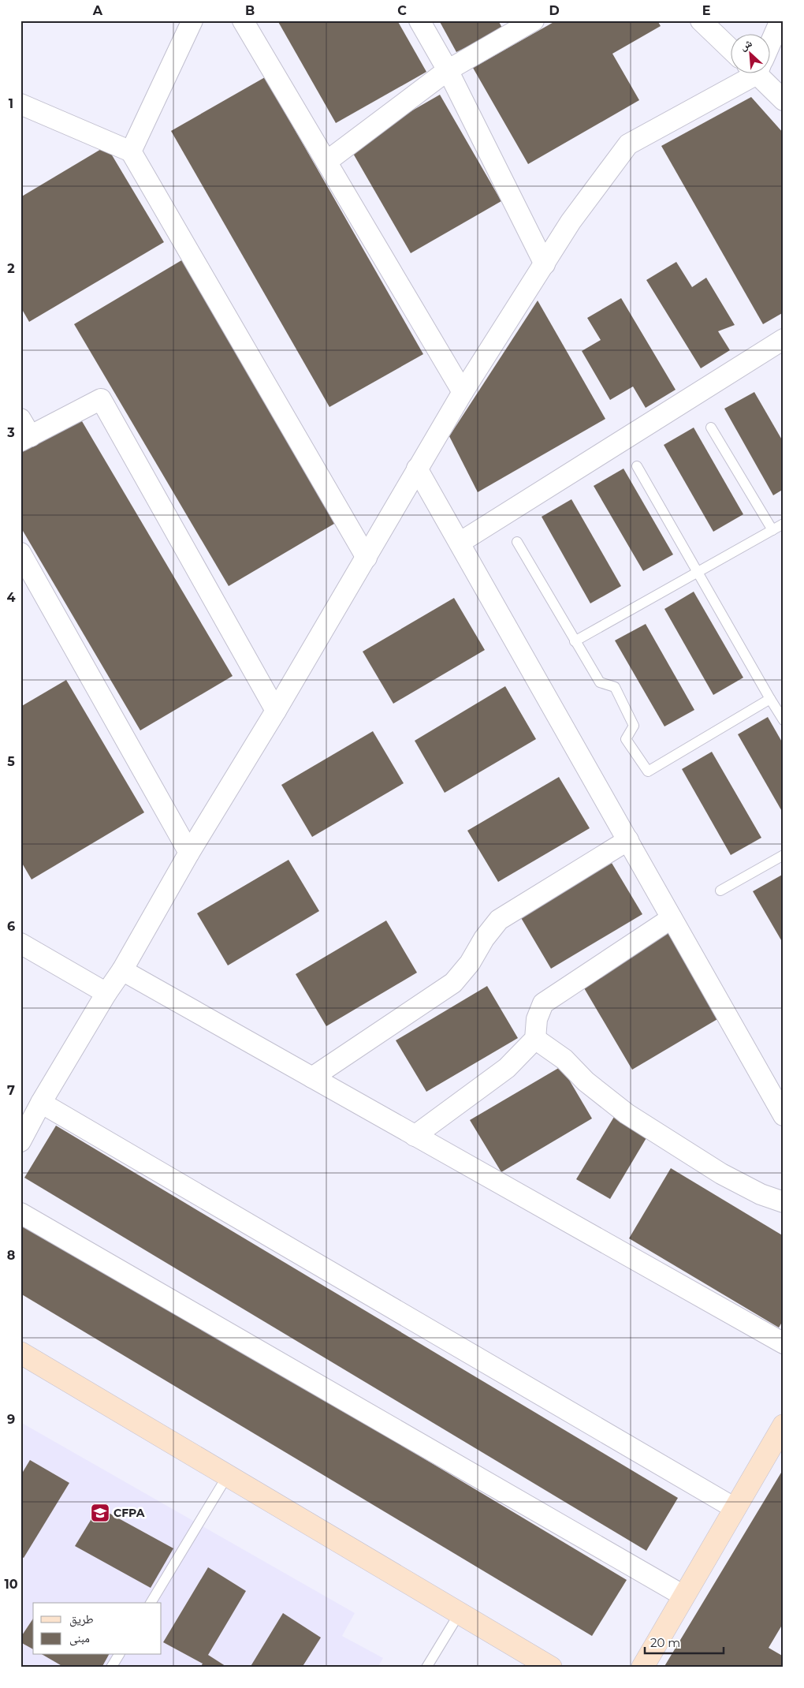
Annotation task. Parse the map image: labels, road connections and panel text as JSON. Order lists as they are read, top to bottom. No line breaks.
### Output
{"places":{"school or university":["CFPA"]},"legend":["طريق","مبنى"],"scale_bar":"20 m","north":"top left","grid":{"columns":["A","B","C","D","E"],"rows":["1","2","3","4","5","6","7","8","9","10"]}}
